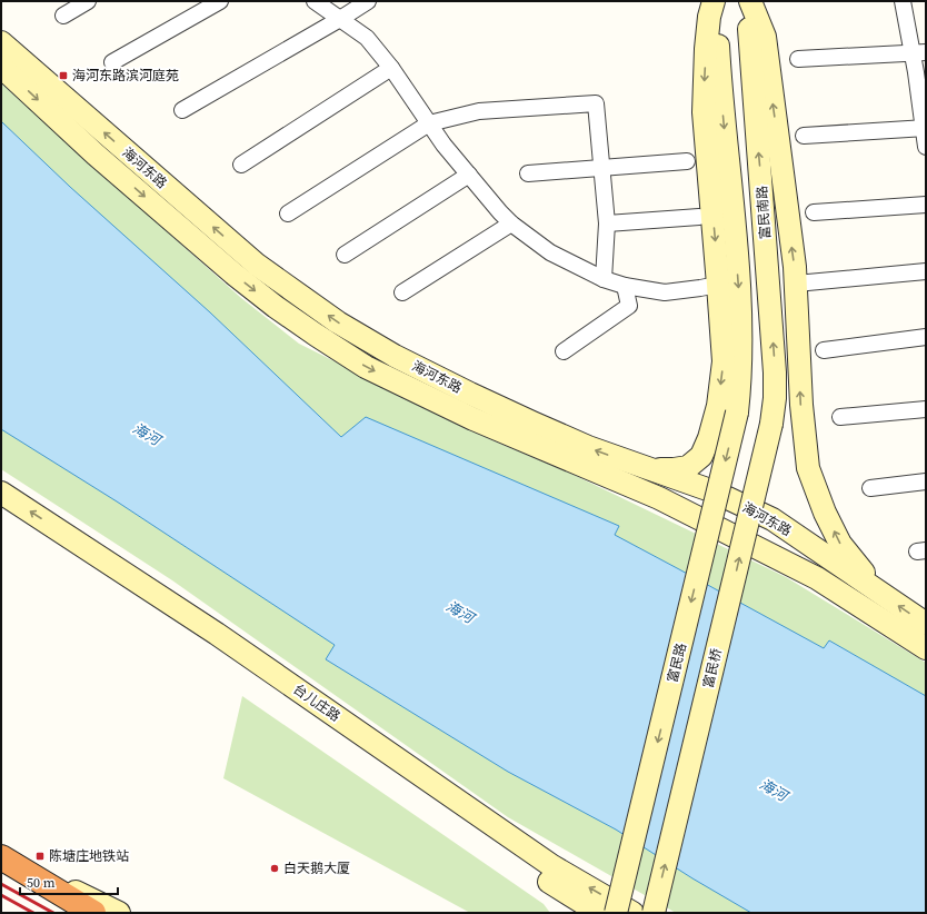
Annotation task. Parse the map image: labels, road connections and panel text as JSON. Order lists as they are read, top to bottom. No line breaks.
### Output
{"streets":{"main road":["海河东路","富民南路","富民路","富民桥","台儿庄路"]},"crossings":[["富民南路","富民桥"]],"one_way":["富民桥"],"water":["海河"],"places":{"transit":["海河东路滨河庭苑","陈塘庄地铁站"],"other":["白天鹅大厦"]},"scale_bar":"50 m"}
